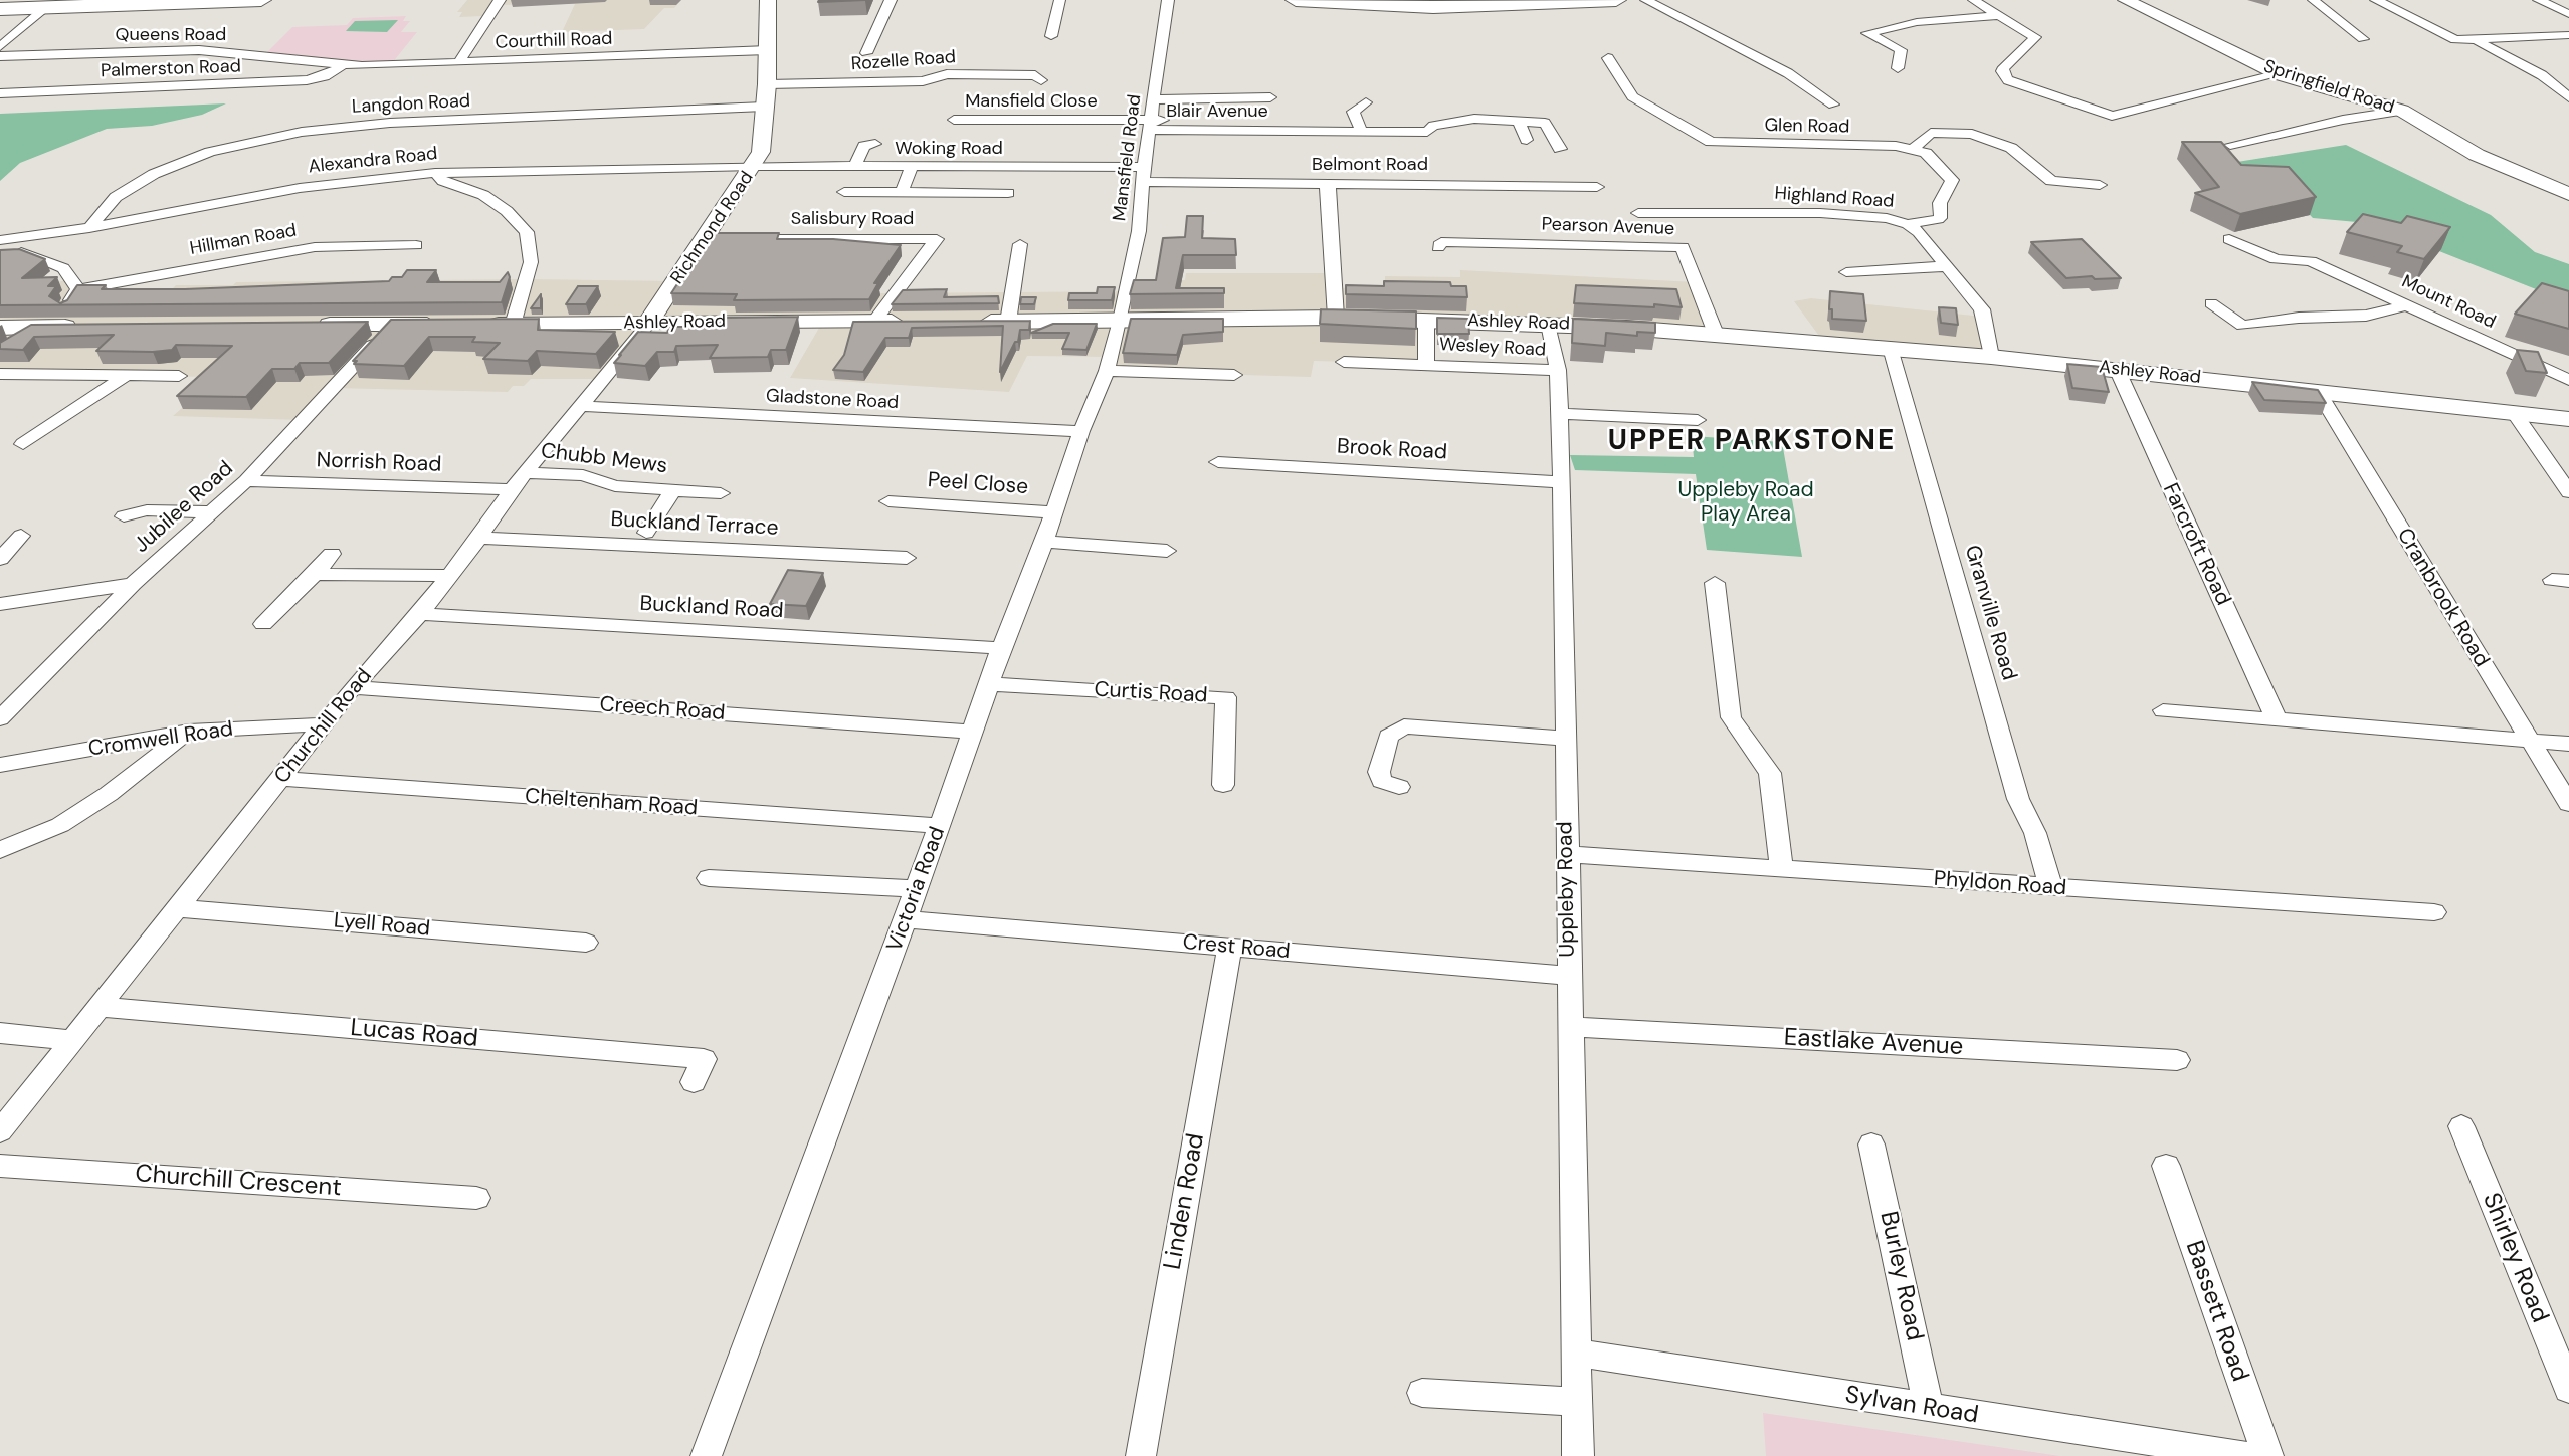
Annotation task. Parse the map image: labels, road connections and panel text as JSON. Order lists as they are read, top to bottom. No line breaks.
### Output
{"streets":{"main road":["Springfield Road","Richmond Road","Ashley Road"],"street":["Queens Road","Courthill Road","Rozelle Road","Palmerston Road","Mansfield Close","Langdon Road","Blair Avenue","Glen Road","Woking Road","Mansfield Road","Alexandra Road","Belmont Road","Highland Road","Salisbury Road","Pearson Avenue","Hillman Road","Mount Road","Wesley Road","Gladstone Road","Brook Road","Chubb Mews","Norrish Road","Peel Close","Jubilee Road","Buckland Terrace","Farcroft Road","Cranbrook Road","Buckland Road","Granville Road","Curtis Road","Creech Road","Churchill Road","Cromwell Road","Cheltenham Road","Phyldon Road","Victoria Road","Uppleby Road","Lyell Road","Crest Road","Lucas Road","Eastlake Avenue","Churchill Crescent","Linden Road","Shirley Road","Burley Road","Bassett Road","Sylvan Road"]},"crossings":[["Queens Road","Courthill Road"],["Queens Road","Palmerston Road"],["Courthill Road","Palmerston Road"],["Courthill Road","Richmond Road"],["Rozelle Road","Richmond Road"],["Mansfield Close","Blair Avenue"],["Mansfield Close","Mansfield Road"],["Langdon Road","Alexandra Road"],["Langdon Road","Richmond Road"],["Blair Avenue","Mansfield Road"],["Woking Road","Mansfield Road"],["Woking Road","Alexandra Road"],["Woking Road","Belmont Road"],["Woking Road","Richmond Road"],["Mansfield Road","Belmont Road"],["Mansfield Road","Ashley Road"],["Mansfield Road","Victoria Road"],["Alexandra Road","Richmond Road"],["Highland Road","Ashley Road"],["Salisbury Road","Richmond Road"],["Salisbury Road","Ashley Road"],["Pearson Avenue","Ashley Road"],["Richmond Road","Ashley Road"],["Richmond Road","Churchill Road"],["Ashley Road","Wesley Road"],["Ashley Road","Farcroft Road"],["Ashley Road","Cranbrook Road"],["Ashley Road","Granville Road"],["Ashley Road","Churchill Road"],["Ashley Road","Victoria Road"],["Ashley Road","Uppleby Road"],["Wesley Road","Uppleby Road"],["Gladstone Road","Churchill Road"],["Gladstone Road","Victoria Road"],["Brook Road","Uppleby Road"],["Chubb Mews","Norrish Road"],["Chubb Mews","Churchill Road"],["Norrish Road","Jubilee Road"],["Norrish Road","Churchill Road"],["Peel Close","Victoria Road"],["Buckland Terrace","Churchill Road"],["Buckland Road","Churchill Road"],["Buckland Road","Victoria Road"],["Granville Road","Phyldon Road"],["Curtis Road","Victoria Road"],["Creech Road","Churchill Road"],["Creech Road","Victoria Road"],["Churchill Road","Cromwell Road"],["Churchill Road","Cheltenham Road"],["Churchill Road","Lyell Road"],["Churchill Road","Lucas Road"],["Cheltenham Road","Victoria Road"],["Phyldon Road","Uppleby Road"],["Victoria Road","Crest Road"],["Uppleby Road","Crest Road"],["Uppleby Road","Eastlake Avenue"],["Uppleby Road","Sylvan Road"],["Crest Road","Linden Road"],["Burley Road","Sylvan Road"]],"districts":["UPPER PARKSTONE"],"parks":["Uppleby Road Play Area"]}
